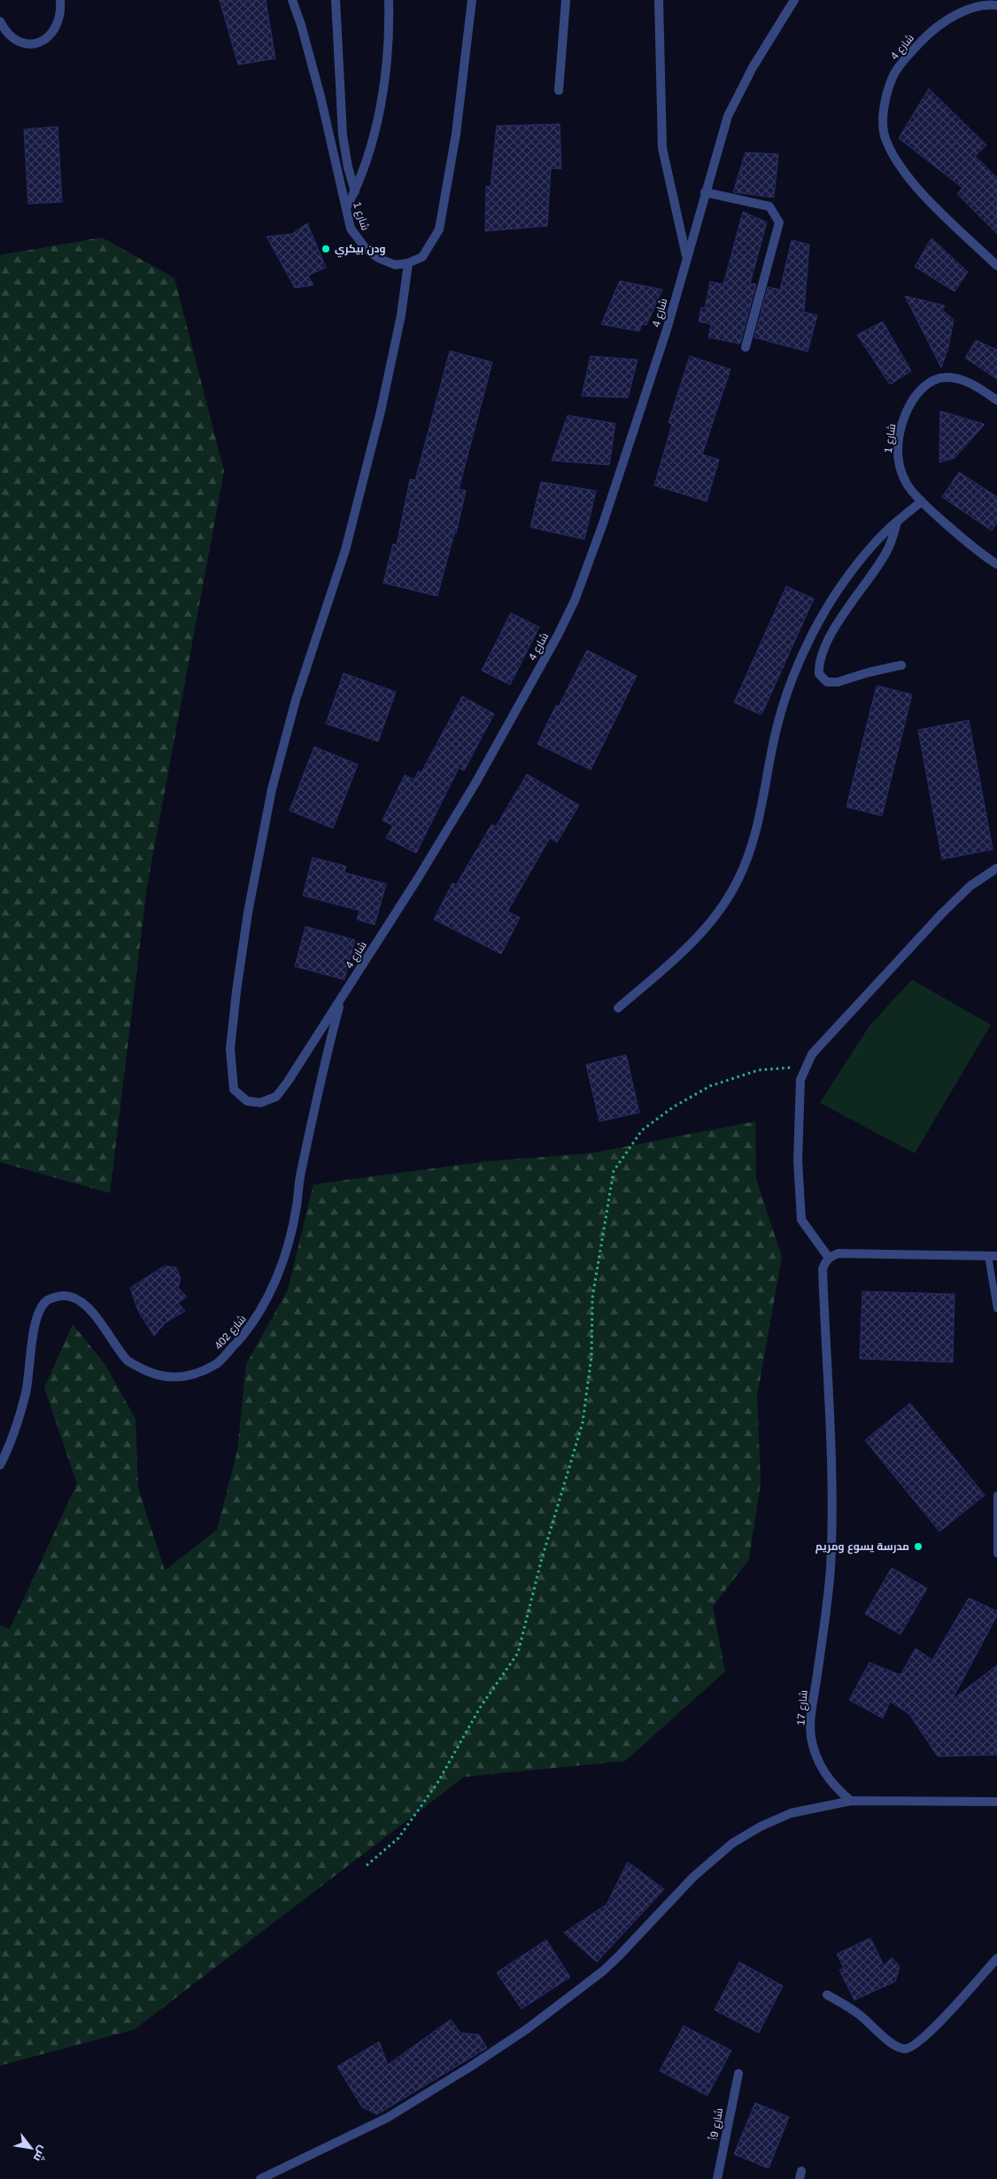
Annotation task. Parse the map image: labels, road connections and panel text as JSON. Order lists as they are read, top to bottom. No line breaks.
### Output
{"streets":{"street":["شارع 4","شارع 1","شارع 402","شارع 17","شارع 9أ"]},"crossings":[["شارع 4","شارع 1"],["شارع 4","شارع 402"]],"places":["ودن بيكري","مدرسة يسوع ومريم"],"north":"bottom right"}
